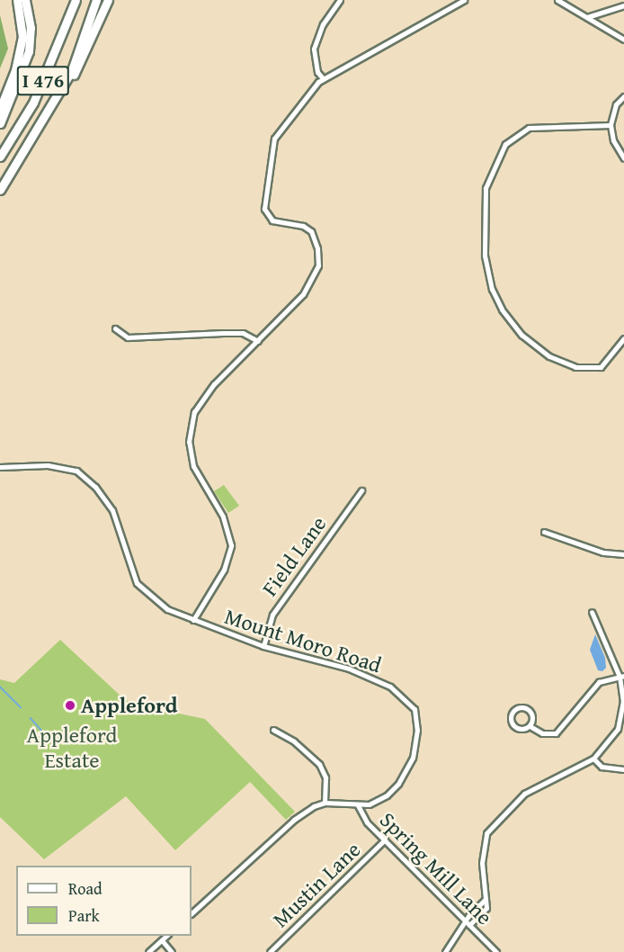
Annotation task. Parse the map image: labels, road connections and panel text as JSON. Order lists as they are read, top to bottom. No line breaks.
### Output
{"streets":{"highway":["I 476"],"street":["Field Lane","Mount Moro Road","Spring Mill Lane","Mustin Lane"]},"crossings":[["Field Lane","Mount Moro Road"],["Mount Moro Road","Spring Mill Lane"],["Spring Mill Lane","Mustin Lane"]],"parks":["Appleford Estate"],"places":["Appleford"],"legend":["Road","Park"]}
